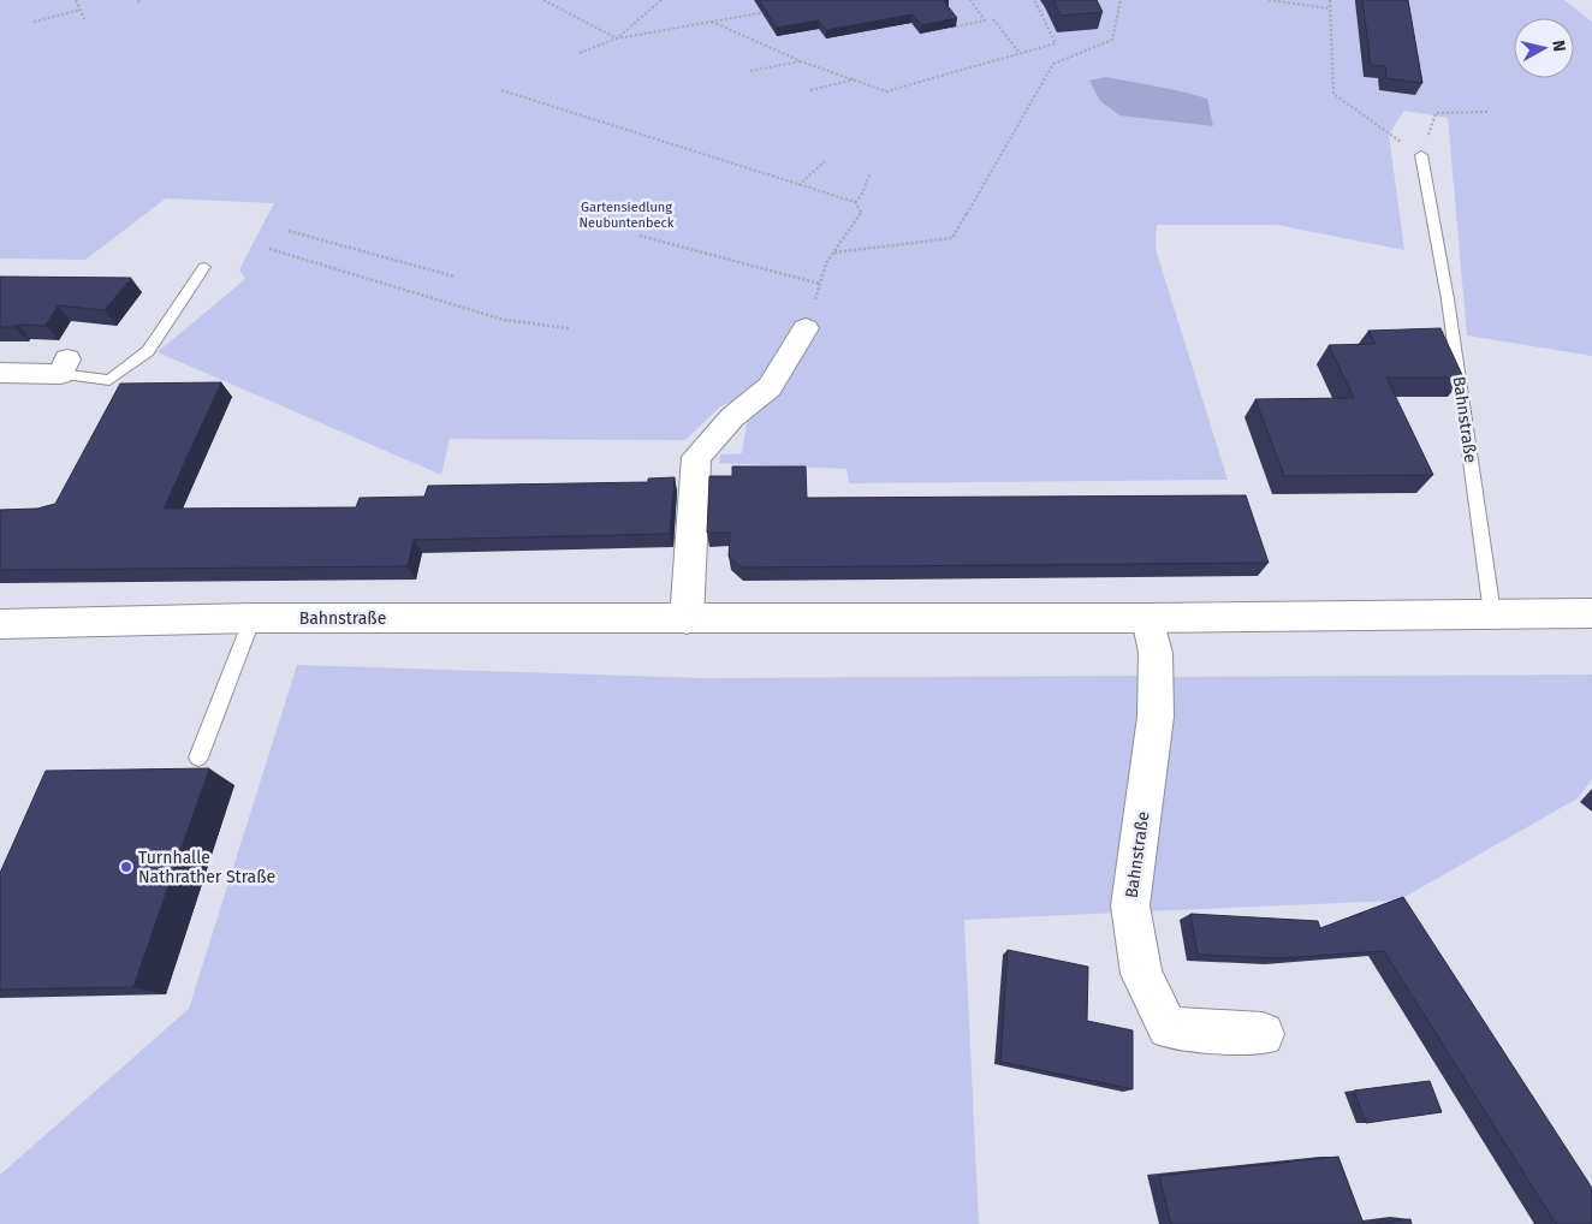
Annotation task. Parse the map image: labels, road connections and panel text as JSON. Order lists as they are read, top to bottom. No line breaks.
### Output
{"streets":{"main road":["Bahnstraße"]},"parks":["Gartensiedlung Neubuntenbeck"],"places":["Turnhalle Nathrather Straße"],"north":"right"}
